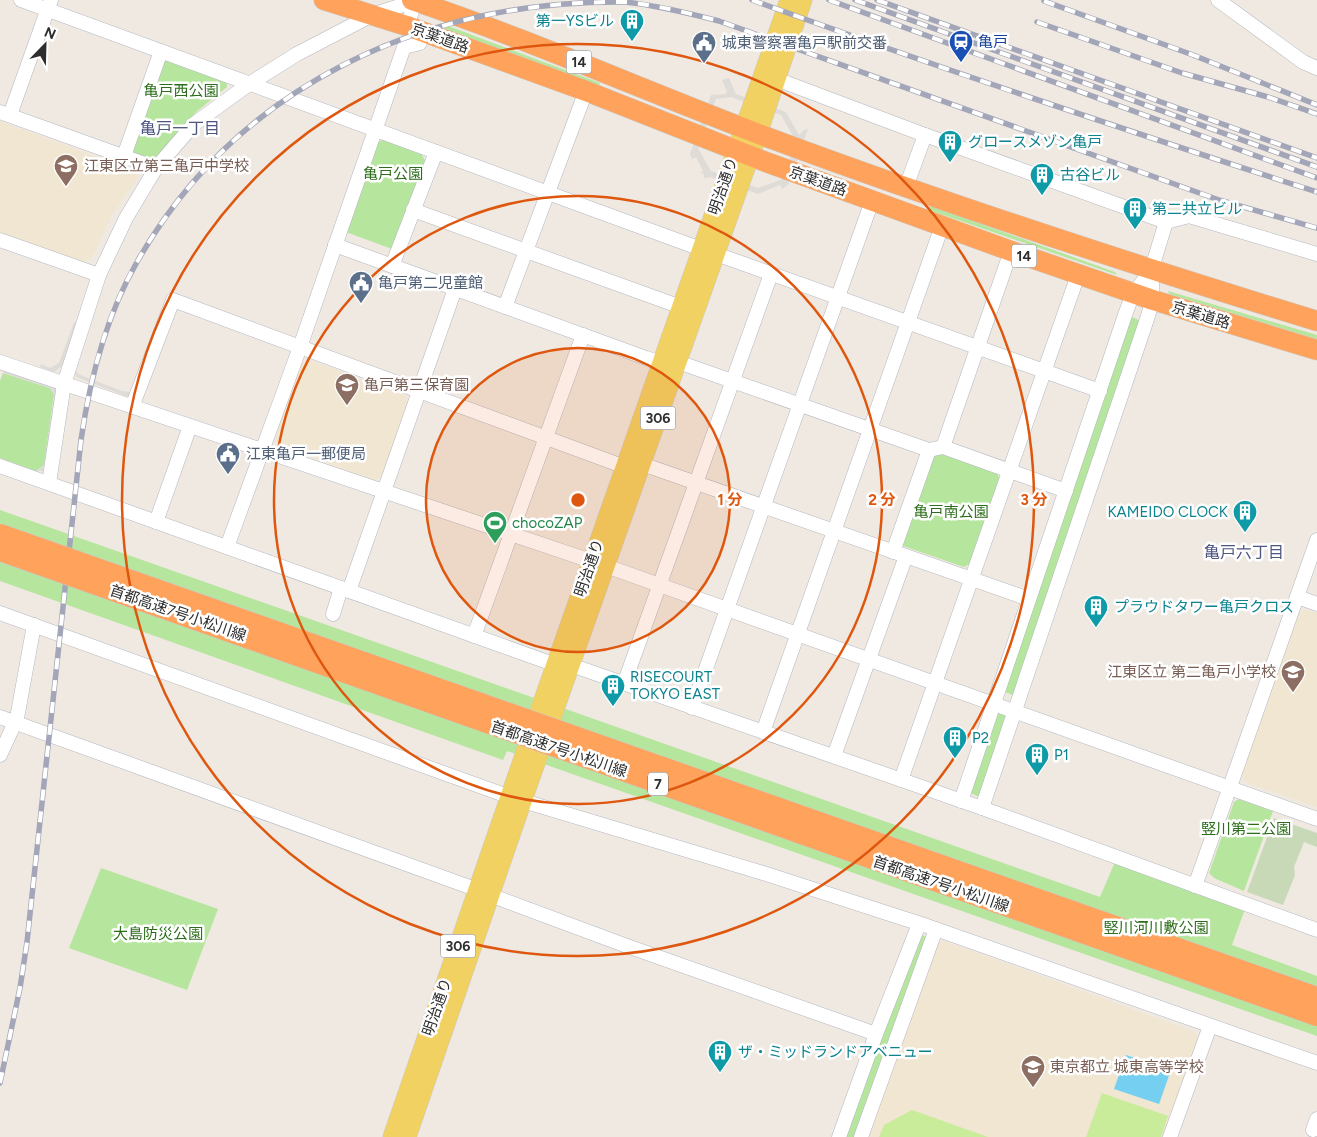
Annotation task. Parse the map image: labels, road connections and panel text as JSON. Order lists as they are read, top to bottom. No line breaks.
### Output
{"streets":{"highway":["京葉道路","14","首都高速7号小松川線","7"],"main road":["明治通り","306"]},"crossings":[["京葉道路","明治通り"]],"districts":["亀戸一丁目","亀戸六丁目"],"parks":["亀戸西公園","亀戸公園","亀戸南公園","竪川第二公園","竪川河川敷公園","大島防災公園"],"places":{"building":["第一YSビル","グロースメゾン亀戸","古谷ビル","第二共立ビル","KAMEIDO CLOCK","プラウドタワー亀戸クロス","RISECOURT TOKYO EAST","P2","P1","ザ・ミッドランドアベニュー"],"station":["亀戸"],"public building":["城東警察署亀戸駅前交番","亀戸第二児童館","江東亀戸一郵便局"],"school or university":["江東区立第三亀戸中学校","亀戸第三保育園","江東区立 第二亀戸小学校","東京都立 城東高等学校"],"sports":["chocoZAP"]},"north":"top right","rings":["1 分","2 分","3 分"]}
